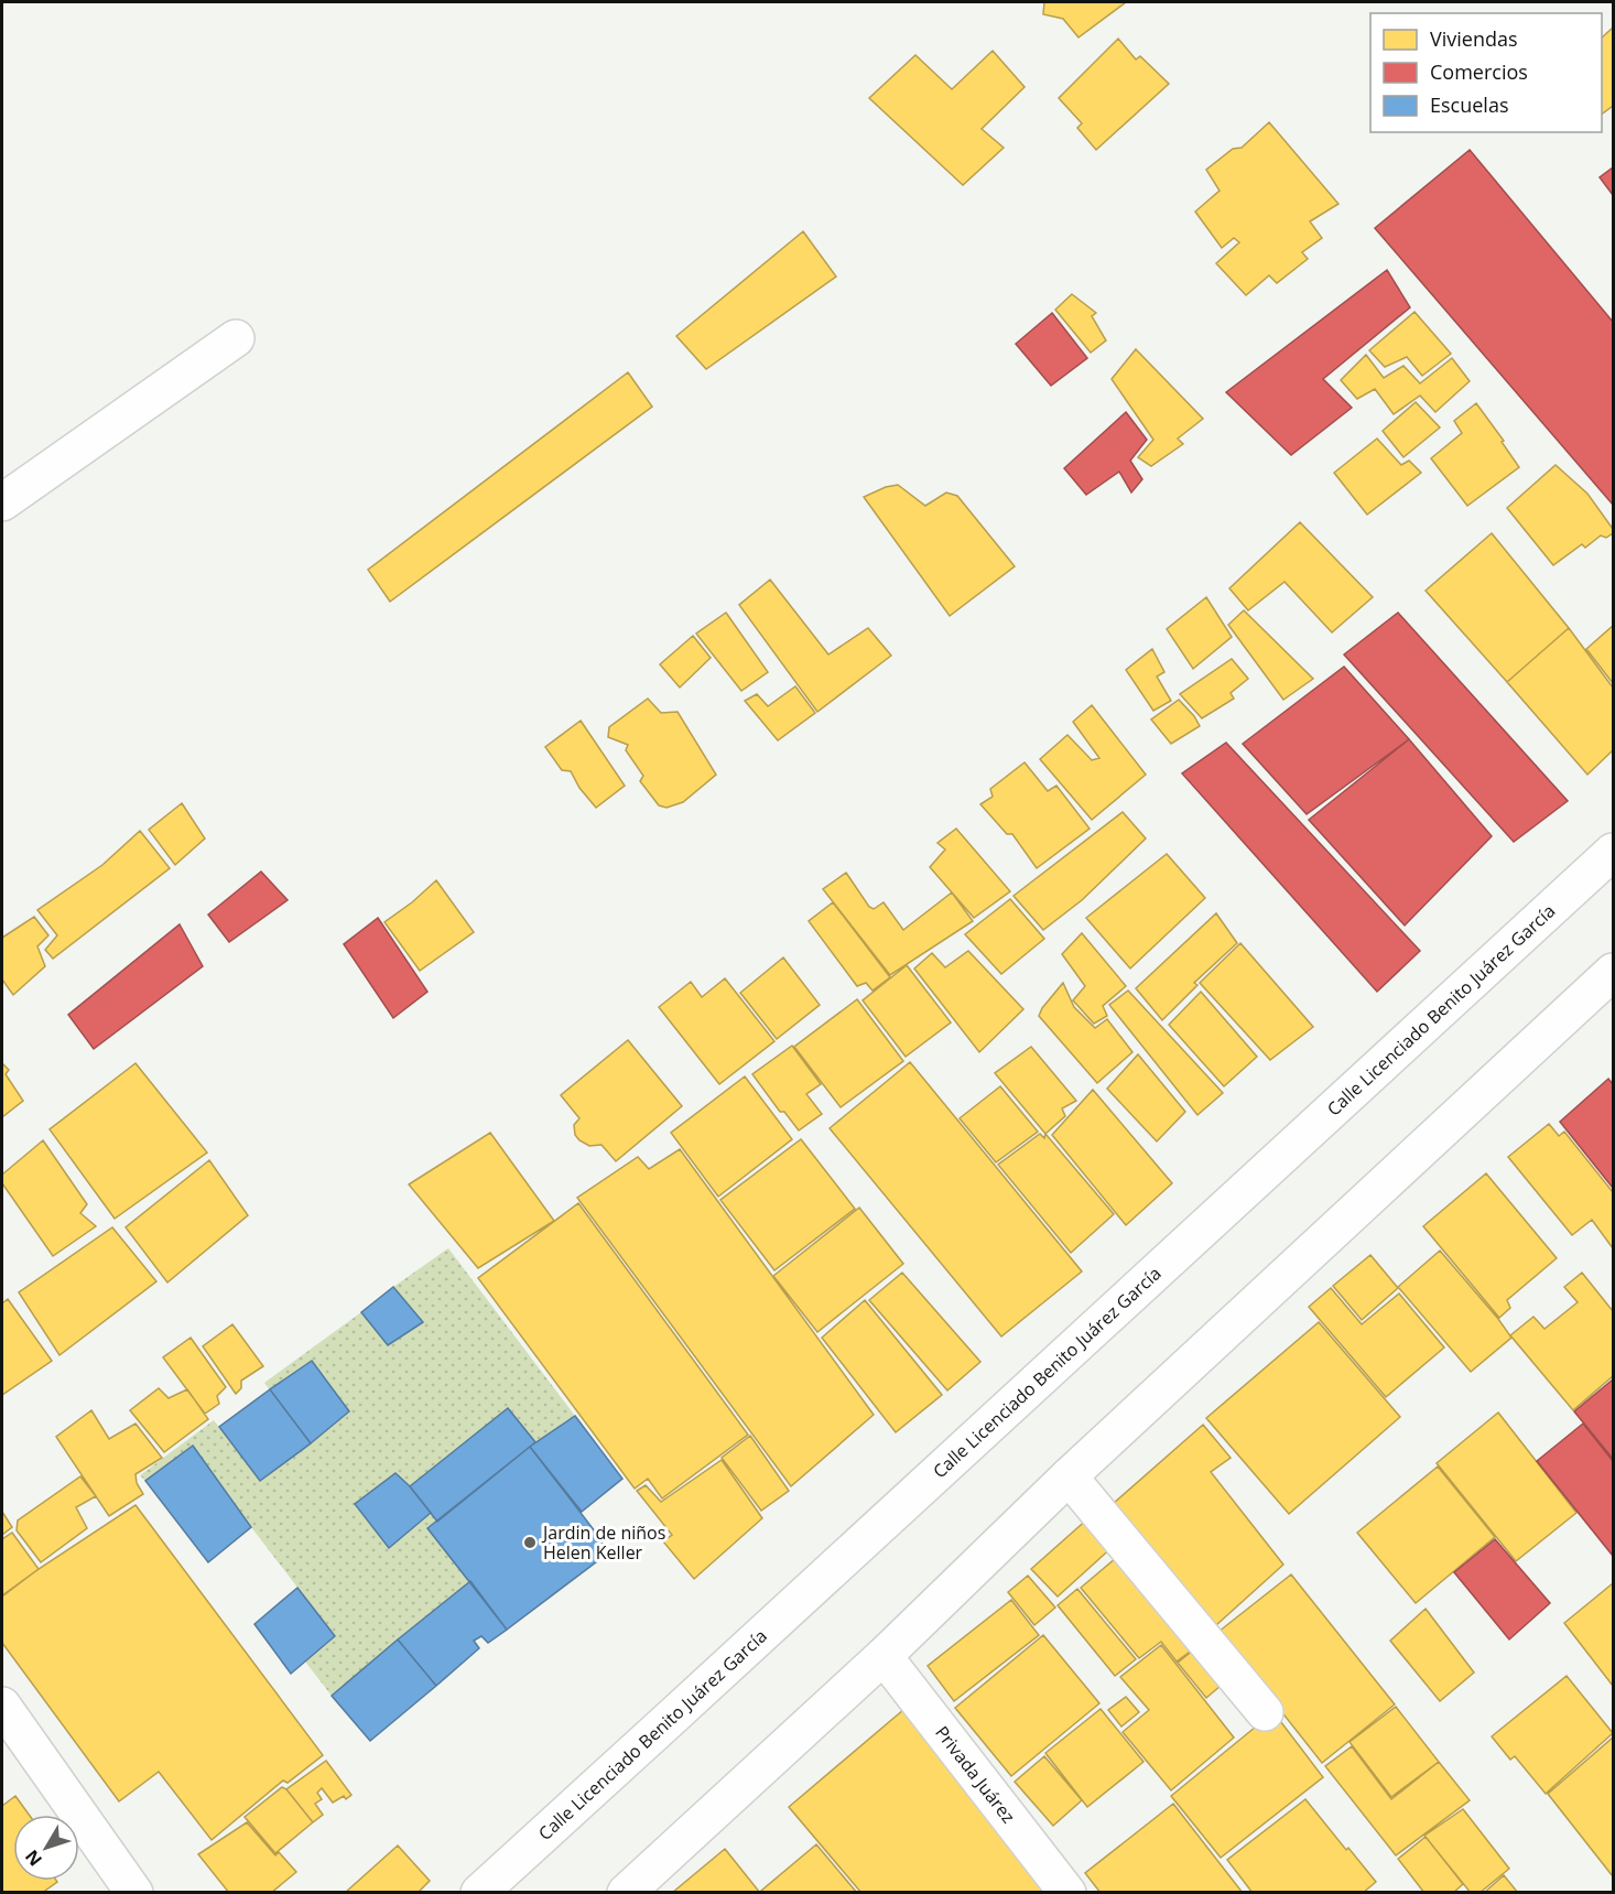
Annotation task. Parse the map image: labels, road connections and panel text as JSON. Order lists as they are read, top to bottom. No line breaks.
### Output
{"streets":{"street":["Calle Licenciado Benito Juárez García","Privada Juárez"]},"places":["Jardin de niños Helen Keller"],"legend":["Viviendas","Comercios","Escuelas"],"north":"bottom left"}
